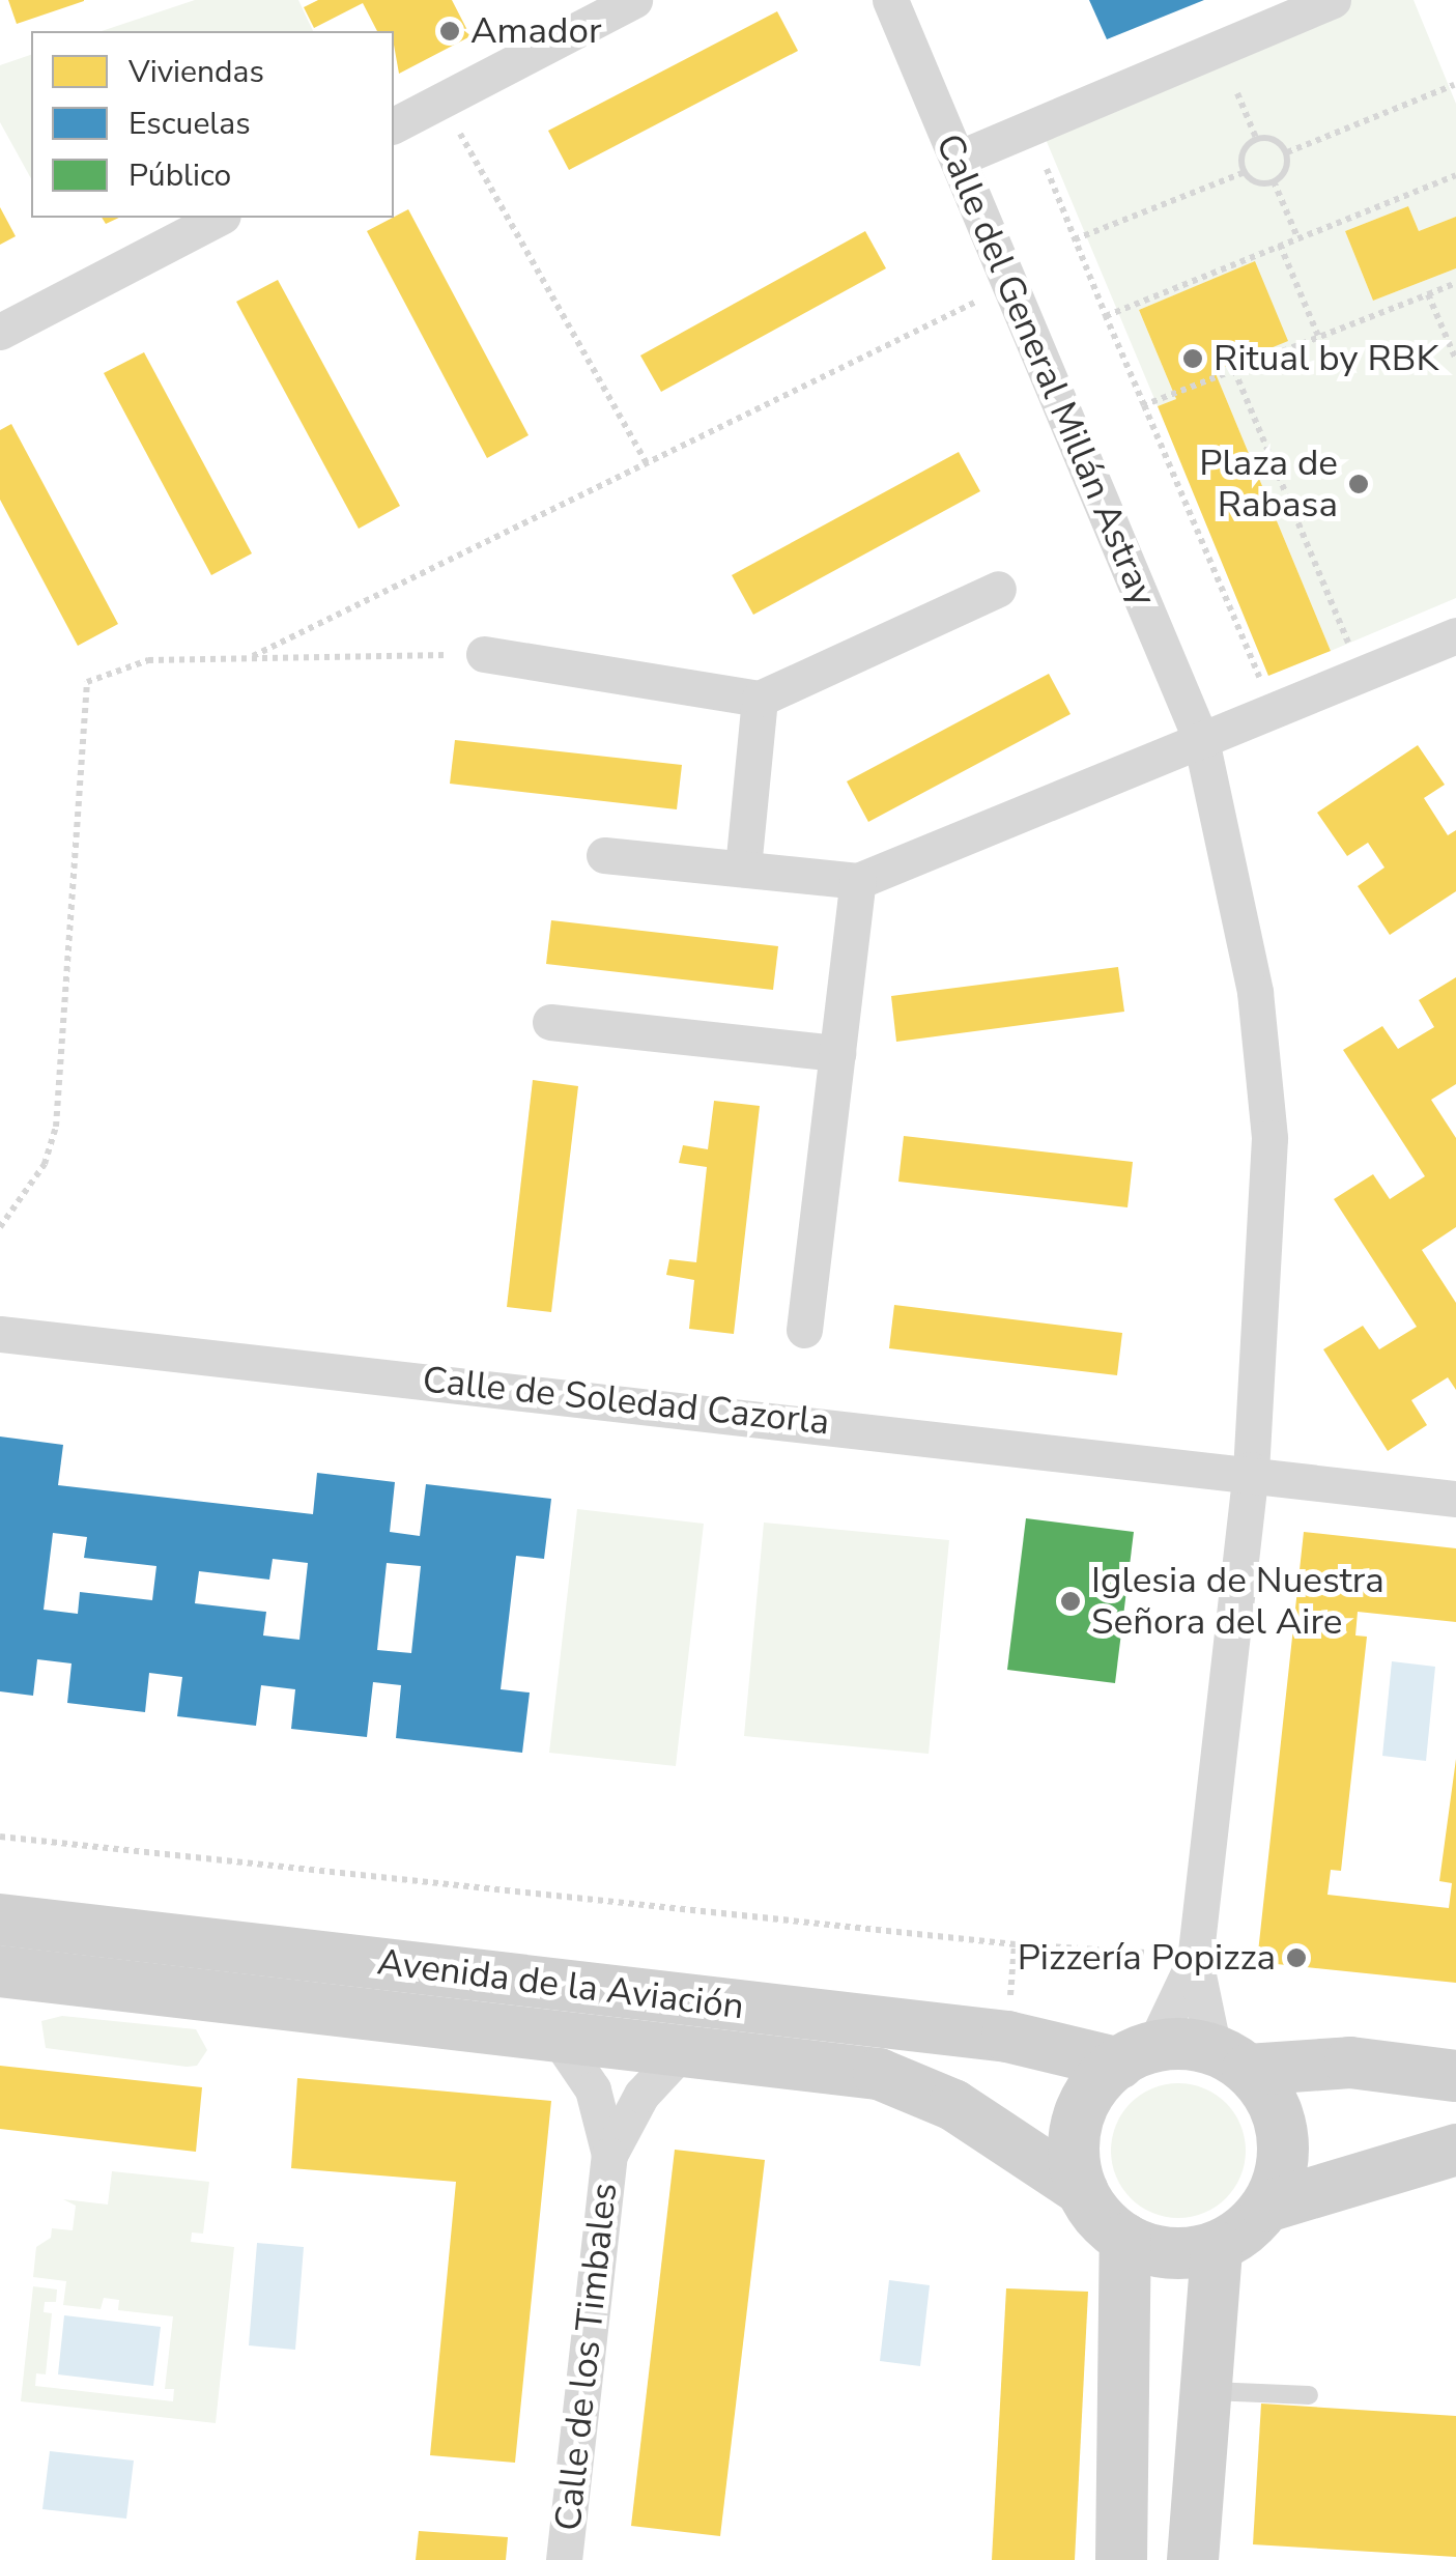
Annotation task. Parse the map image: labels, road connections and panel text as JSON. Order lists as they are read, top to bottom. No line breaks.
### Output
{"streets":{"main road":["Avenida de la Aviación"],"street":["Calle del General Millán Astray","Calle de Soledad Cazorla","Calle de los Timbales"]},"crossings":[["Calle del General Millán Astray","Calle de Soledad Cazorla"],["Calle del General Millán Astray","Avenida de la Aviación"],["Avenida de la Aviación","Calle de los Timbales"]],"places":["Amador","Ritual by RBK","Plaza de Rabasa","Iglesia de Nuestra Señora del Aire","Pizzería Popizza"],"legend":["Viviendas","Escuelas","Público"]}
